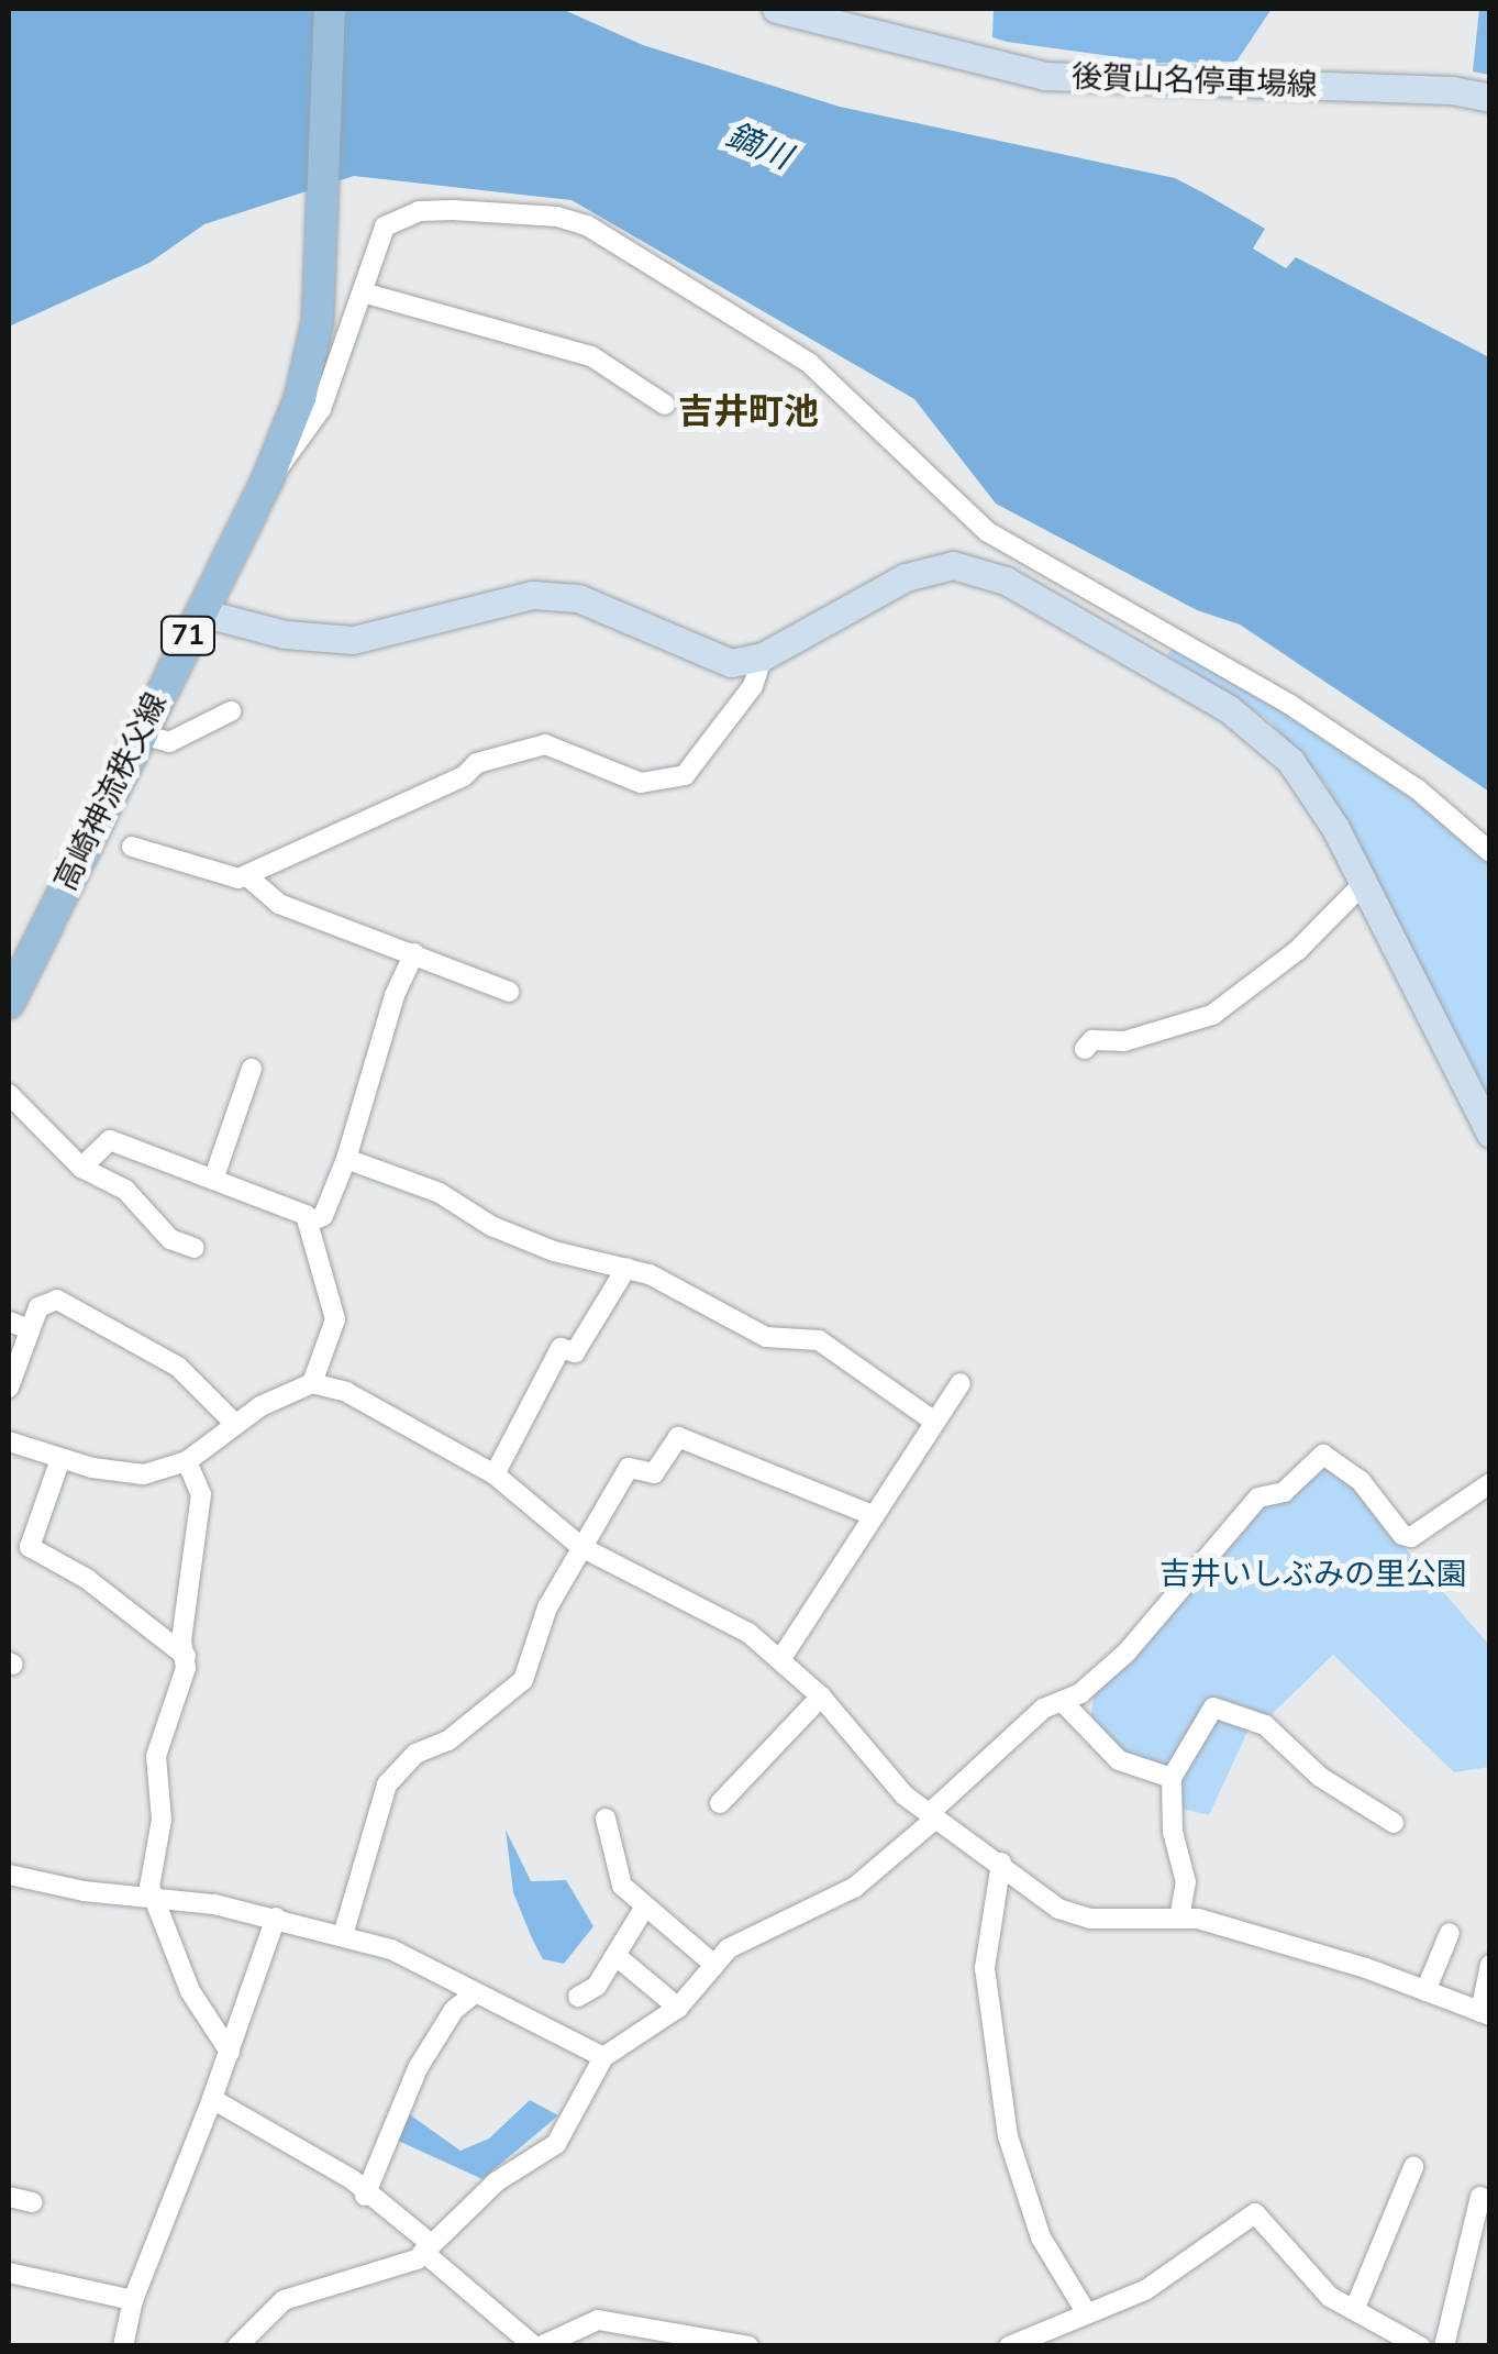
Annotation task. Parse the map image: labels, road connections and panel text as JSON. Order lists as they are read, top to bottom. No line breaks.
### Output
{"streets":{"main road":["71","高崎神流秩父線"],"street":["後賀山名停車場線"]},"districts":["吉井町池"],"water":["鏑川"],"parks":["吉井いしぶみの里公園"]}
